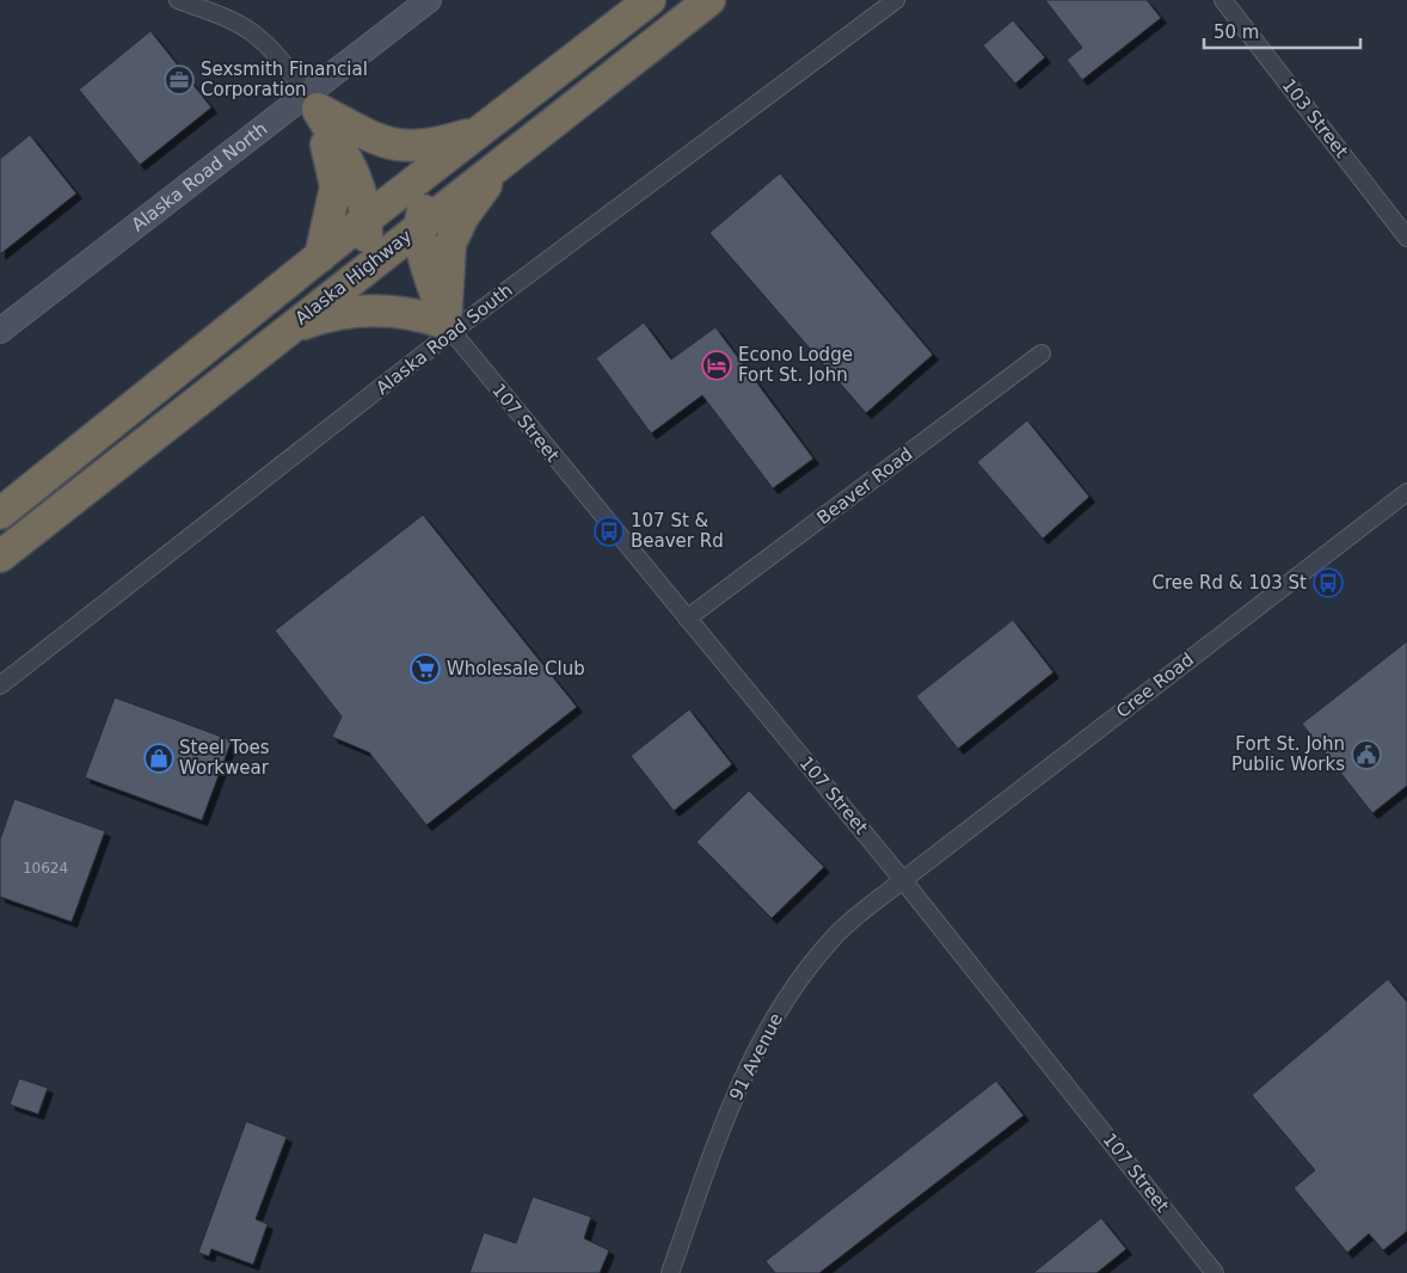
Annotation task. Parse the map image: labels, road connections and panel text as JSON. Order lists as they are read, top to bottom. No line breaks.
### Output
{"streets":{"highway":["Alaska Highway"],"street":["103 Street","Alaska Road North","Alaska Road South","107 Street","Beaver Road","Cree Road","91 Avenue"]},"crossings":[["Alaska Road South","107 Street"],["107 Street","Beaver Road"],["107 Street","Cree Road"],["107 Street","91 Avenue"],["Cree Road","91 Avenue"]],"places":{"office":["Sexsmith Financial Corporation"],"hotel":["Econo Lodge Fort St. John"],"bus stop":["107 St & Beaver Rd","Cree Rd & 103 St"],"supermarket":["Wholesale Club"],"public building":["Fort St. John Public Works"],"shop":["Steel Toes Workwear"]},"house_numbers":["10624"],"scale_bar":"50 m"}
